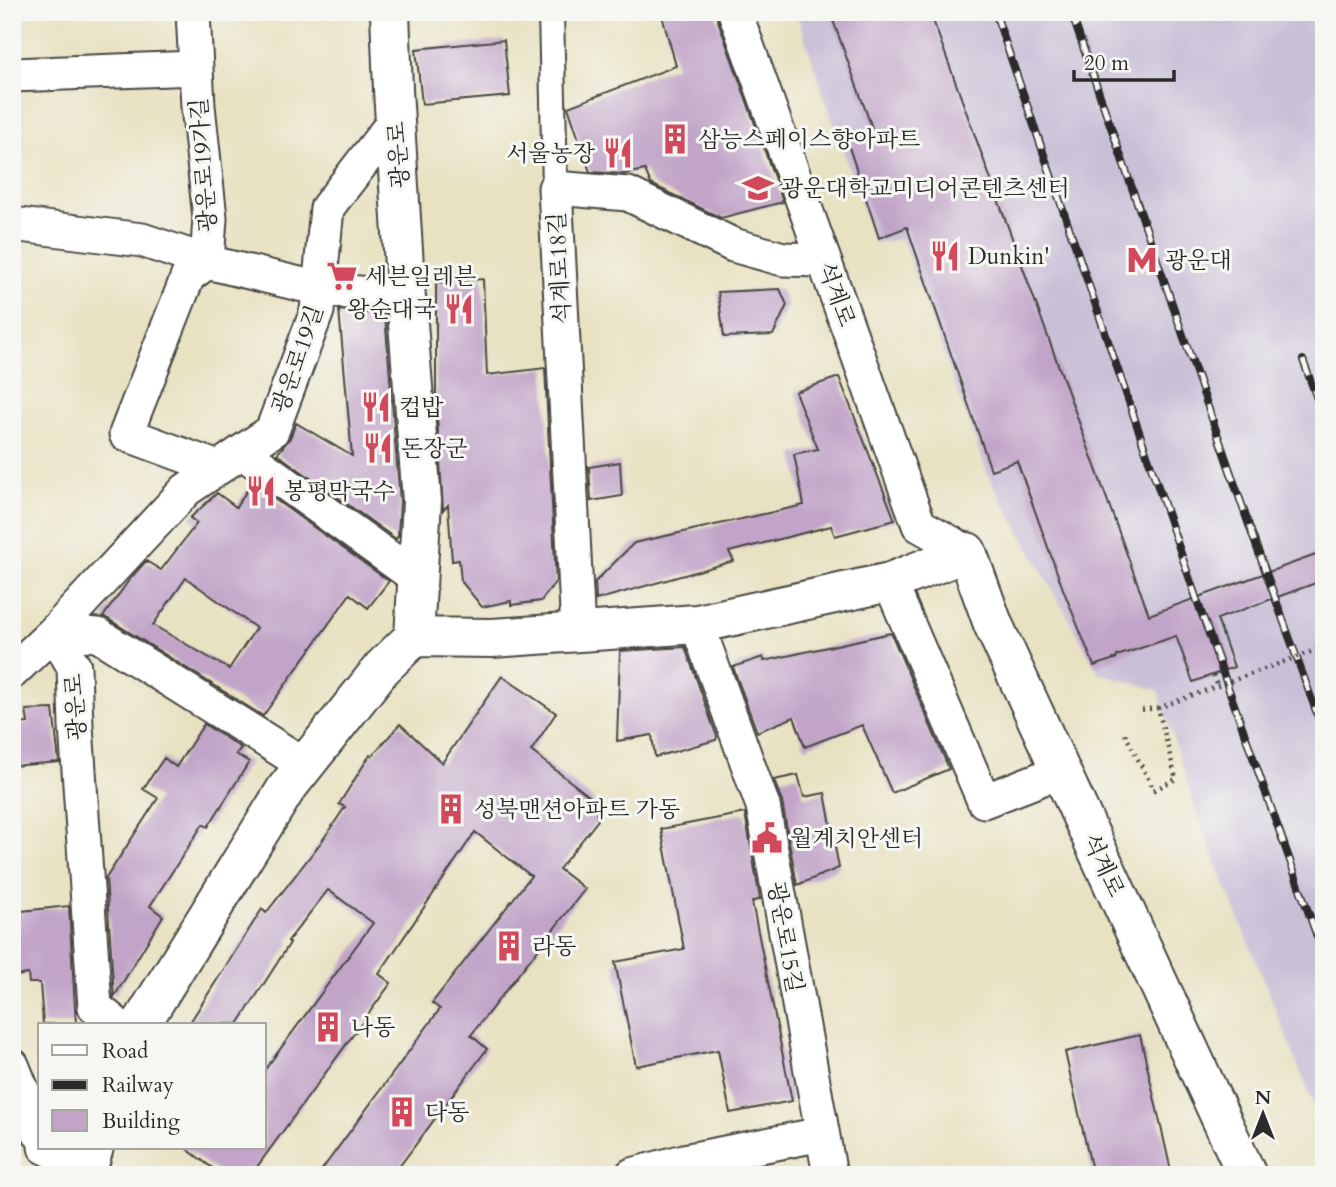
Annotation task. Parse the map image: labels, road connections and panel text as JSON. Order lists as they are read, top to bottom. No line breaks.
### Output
{"streets":{"street":["광운로","광운로19가길","석계로18길","석계로","광운로19길","광운로15길"]},"crossings":[["광운로","광운로19길"],["광운로19가길","광운로19길"],["석계로18길","석계로"]],"places":{"building":["삼능스페이스향아파트","성북맨션아파트 가동","라동","나동","다동"],"restaurant":["서울농장","Dunkin'","왕순대국","컵밥","돈장군","봉평막국수"],"school or university":["광운대학교미디어콘텐츠센터"],"metro station":["광운대"],"supermarket":["세븐일레븐"],"public building":["월계치안센터"]},"legend":["Road","Railway","Building"],"scale_bar":"20 m","north":"top"}
